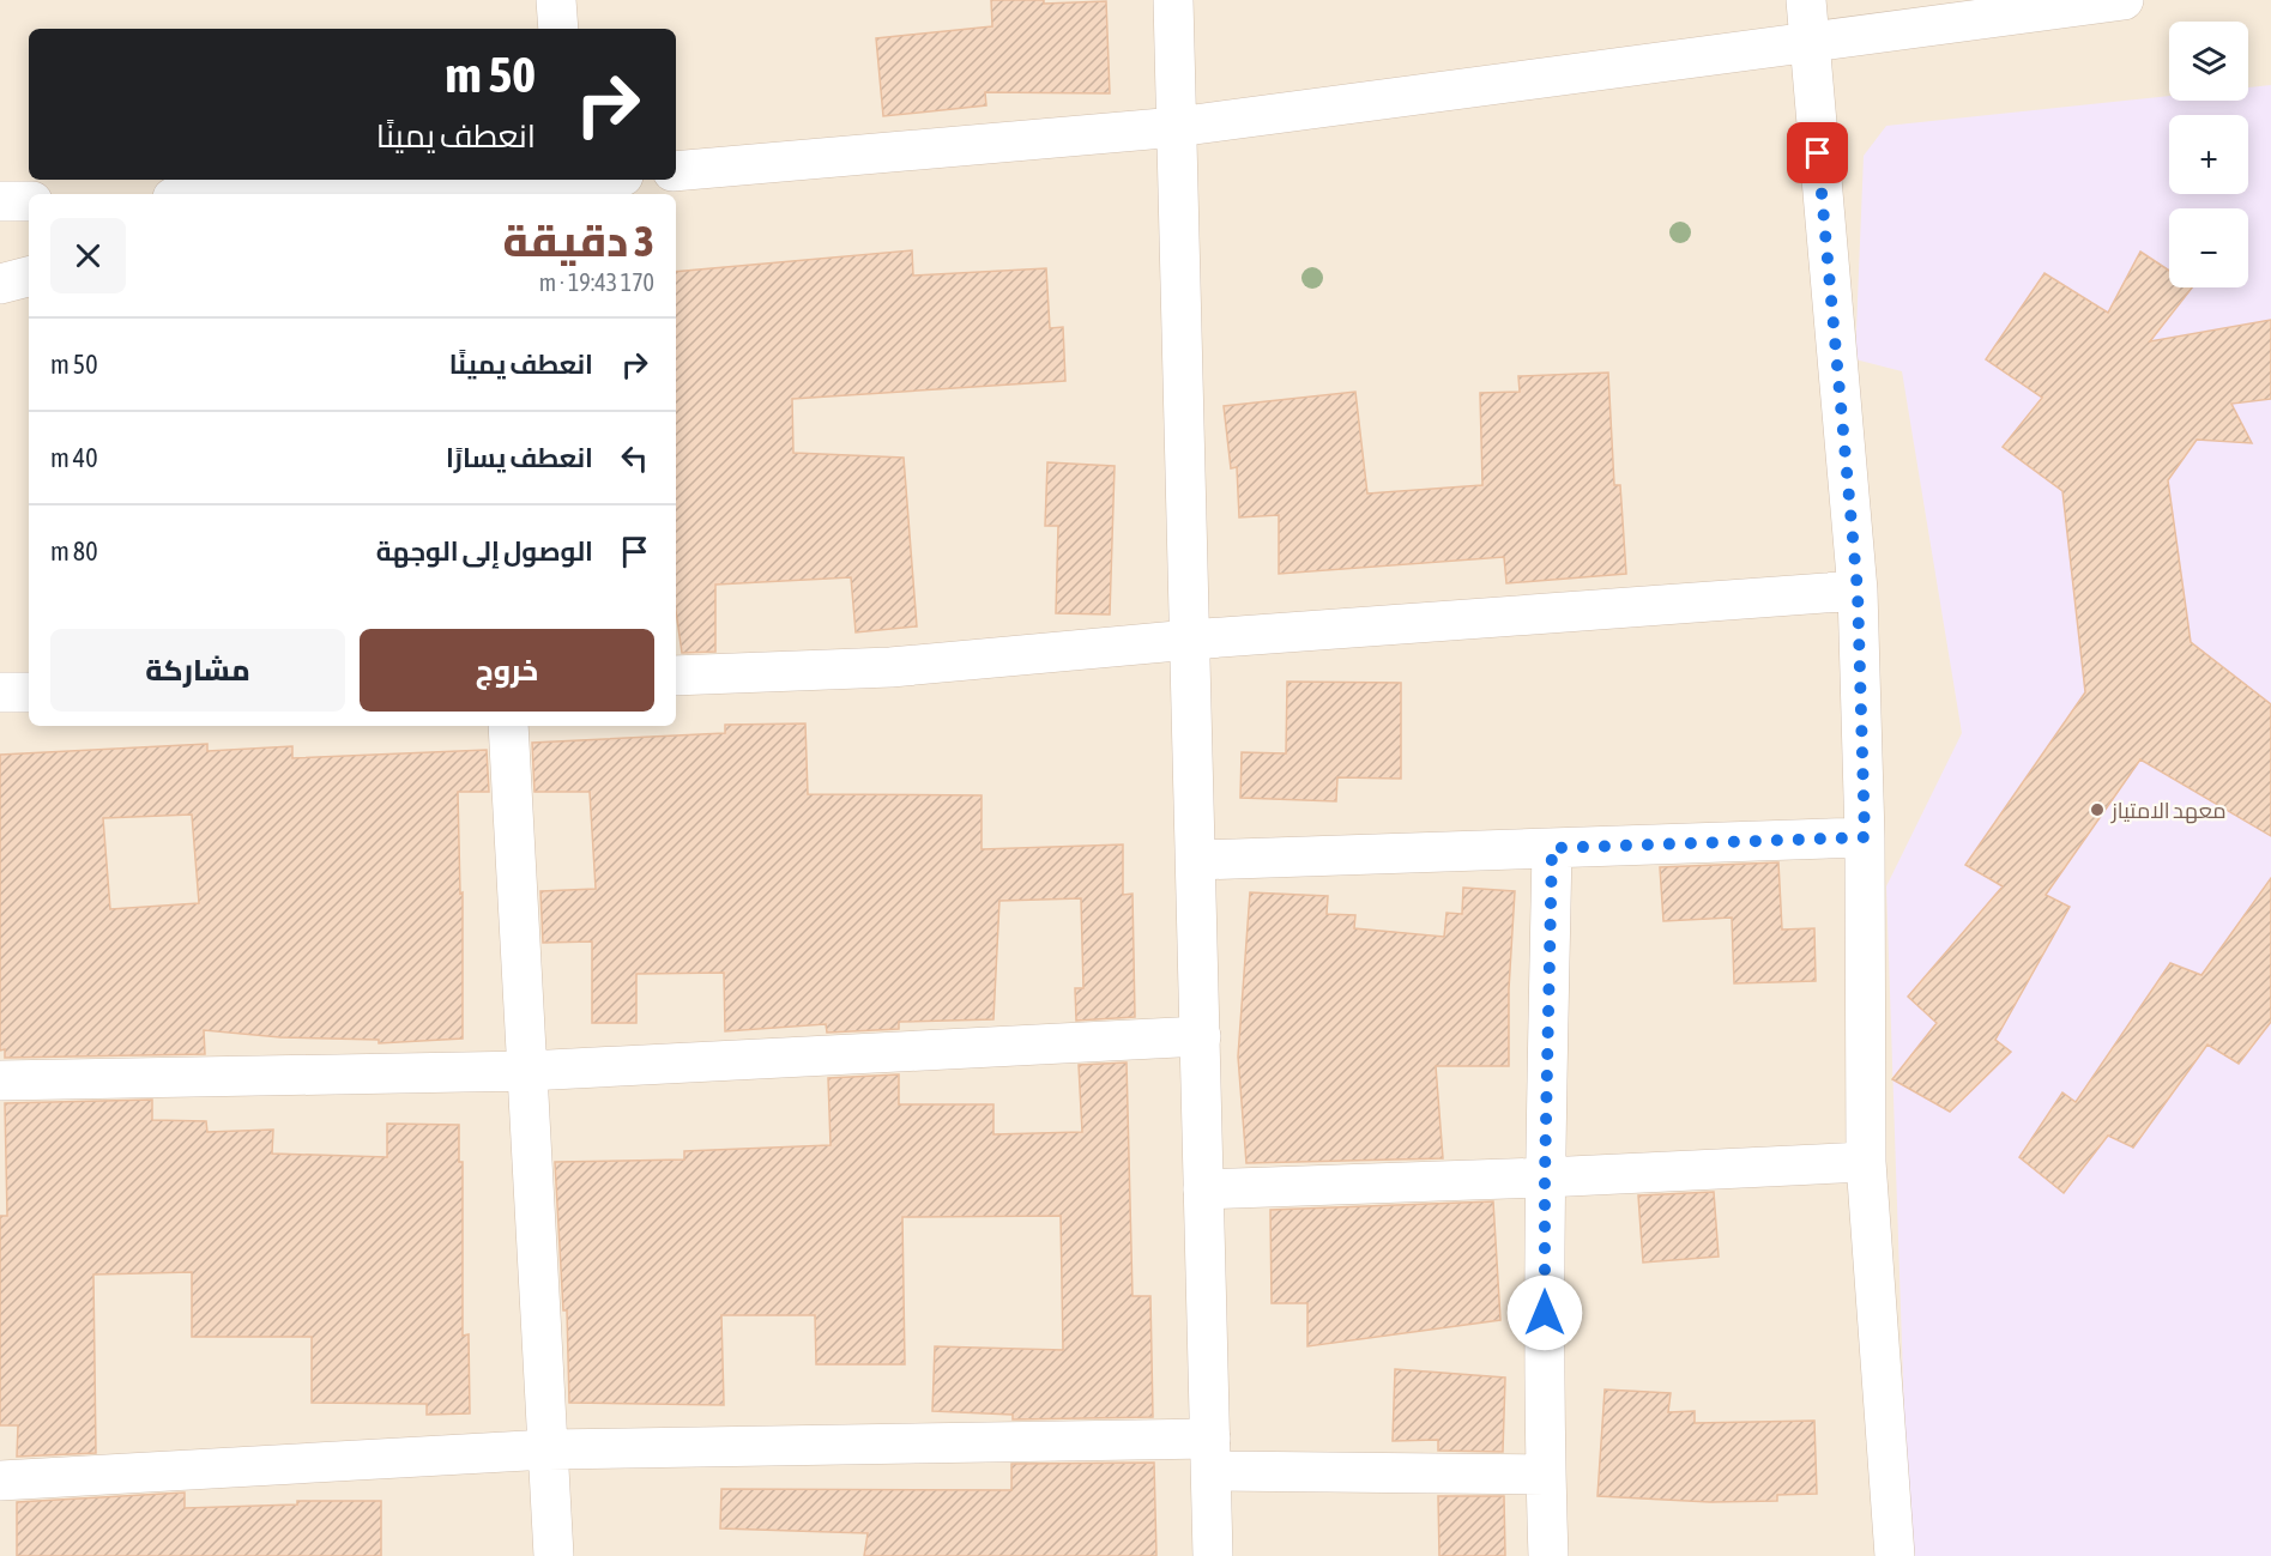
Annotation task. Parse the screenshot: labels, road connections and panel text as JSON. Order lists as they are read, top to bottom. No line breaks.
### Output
{"places":["معهد الامتياز"],"page":{"map_buttons":["+","−"],"turn":["50 m","انعطف يمينًا"],"heading":["3 دقيقة","170 m · 19:43"],"list":[{"name":"انعطف يمينًا","value":"50 m"},{"name":"انعطف يسارًا","value":"40 m"},{"name":"الوصول إلى الوجهة","value":"80 m"}],"buttons":["خروج","مشاركة"]}}
